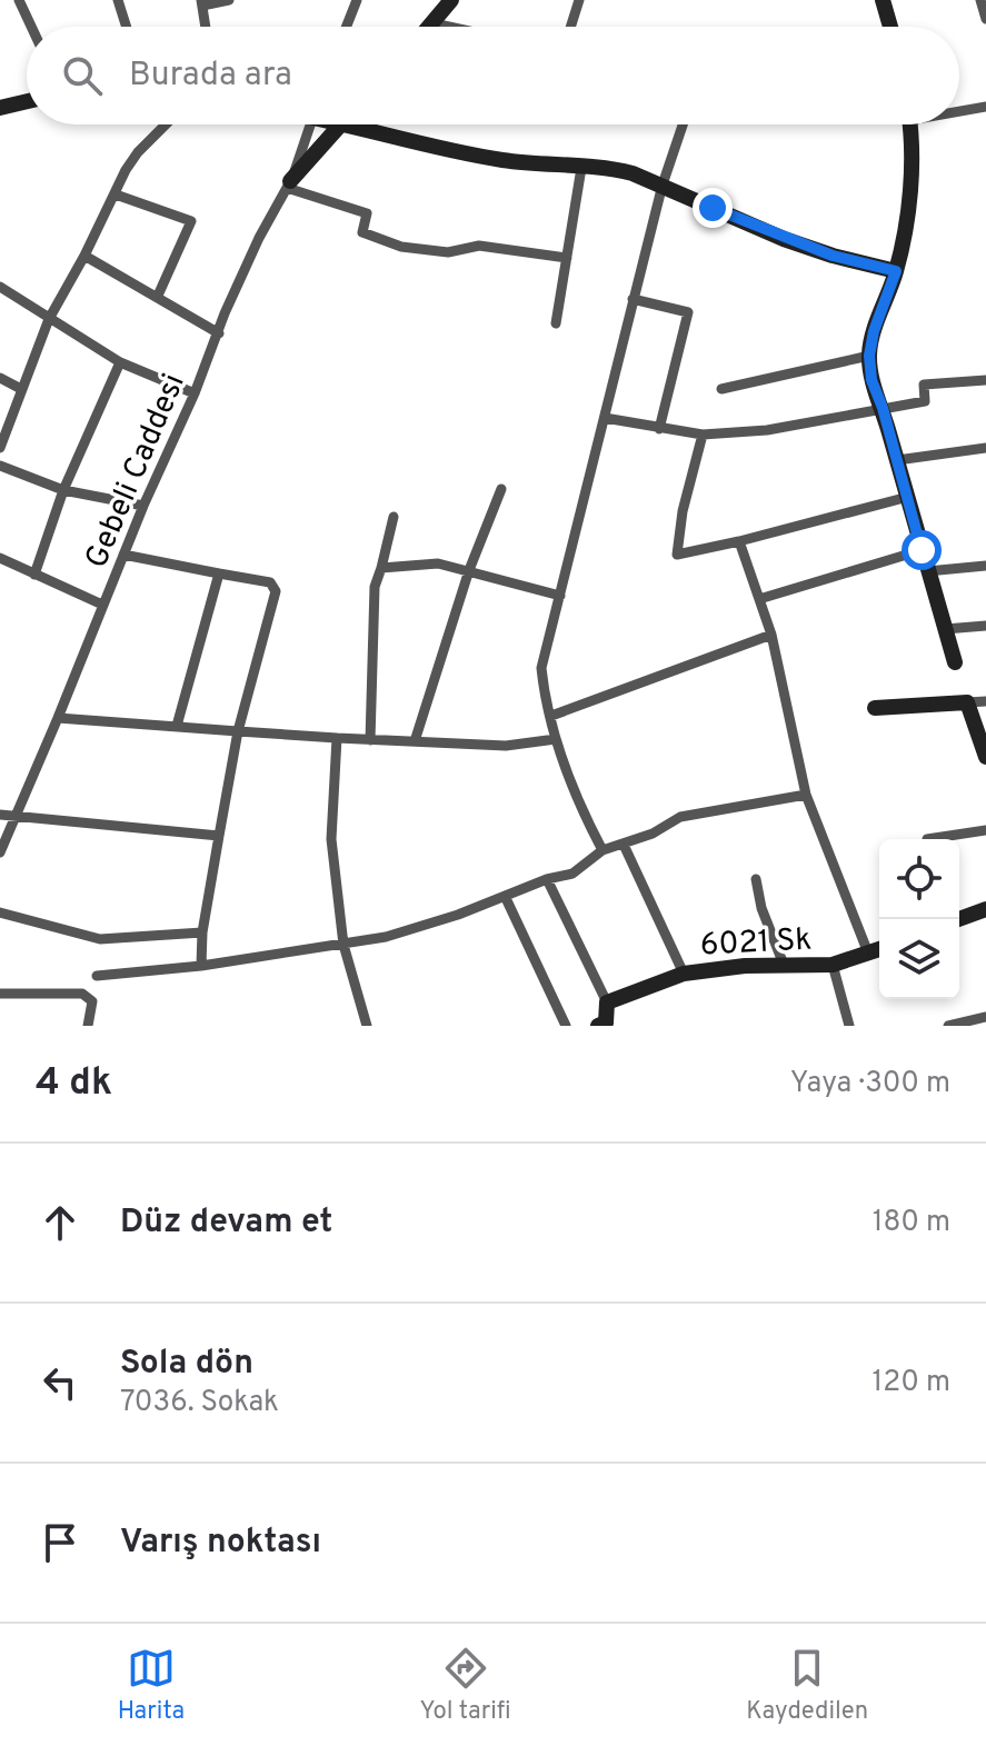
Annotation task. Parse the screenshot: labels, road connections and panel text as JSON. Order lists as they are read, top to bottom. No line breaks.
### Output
{"streets":{"street":["Gebeli Caddesi","6021 Sk"]},"page":{"search":"Burada ara","heading":["4 dk","Yaya · 300 m"],"list":[["Düz devam et","180 m"],["Sola dön","7036. Sokak","120 m"],"Varış noktası"],"nav":["Harita","Yol tarifi","Kaydedilen"]}}
